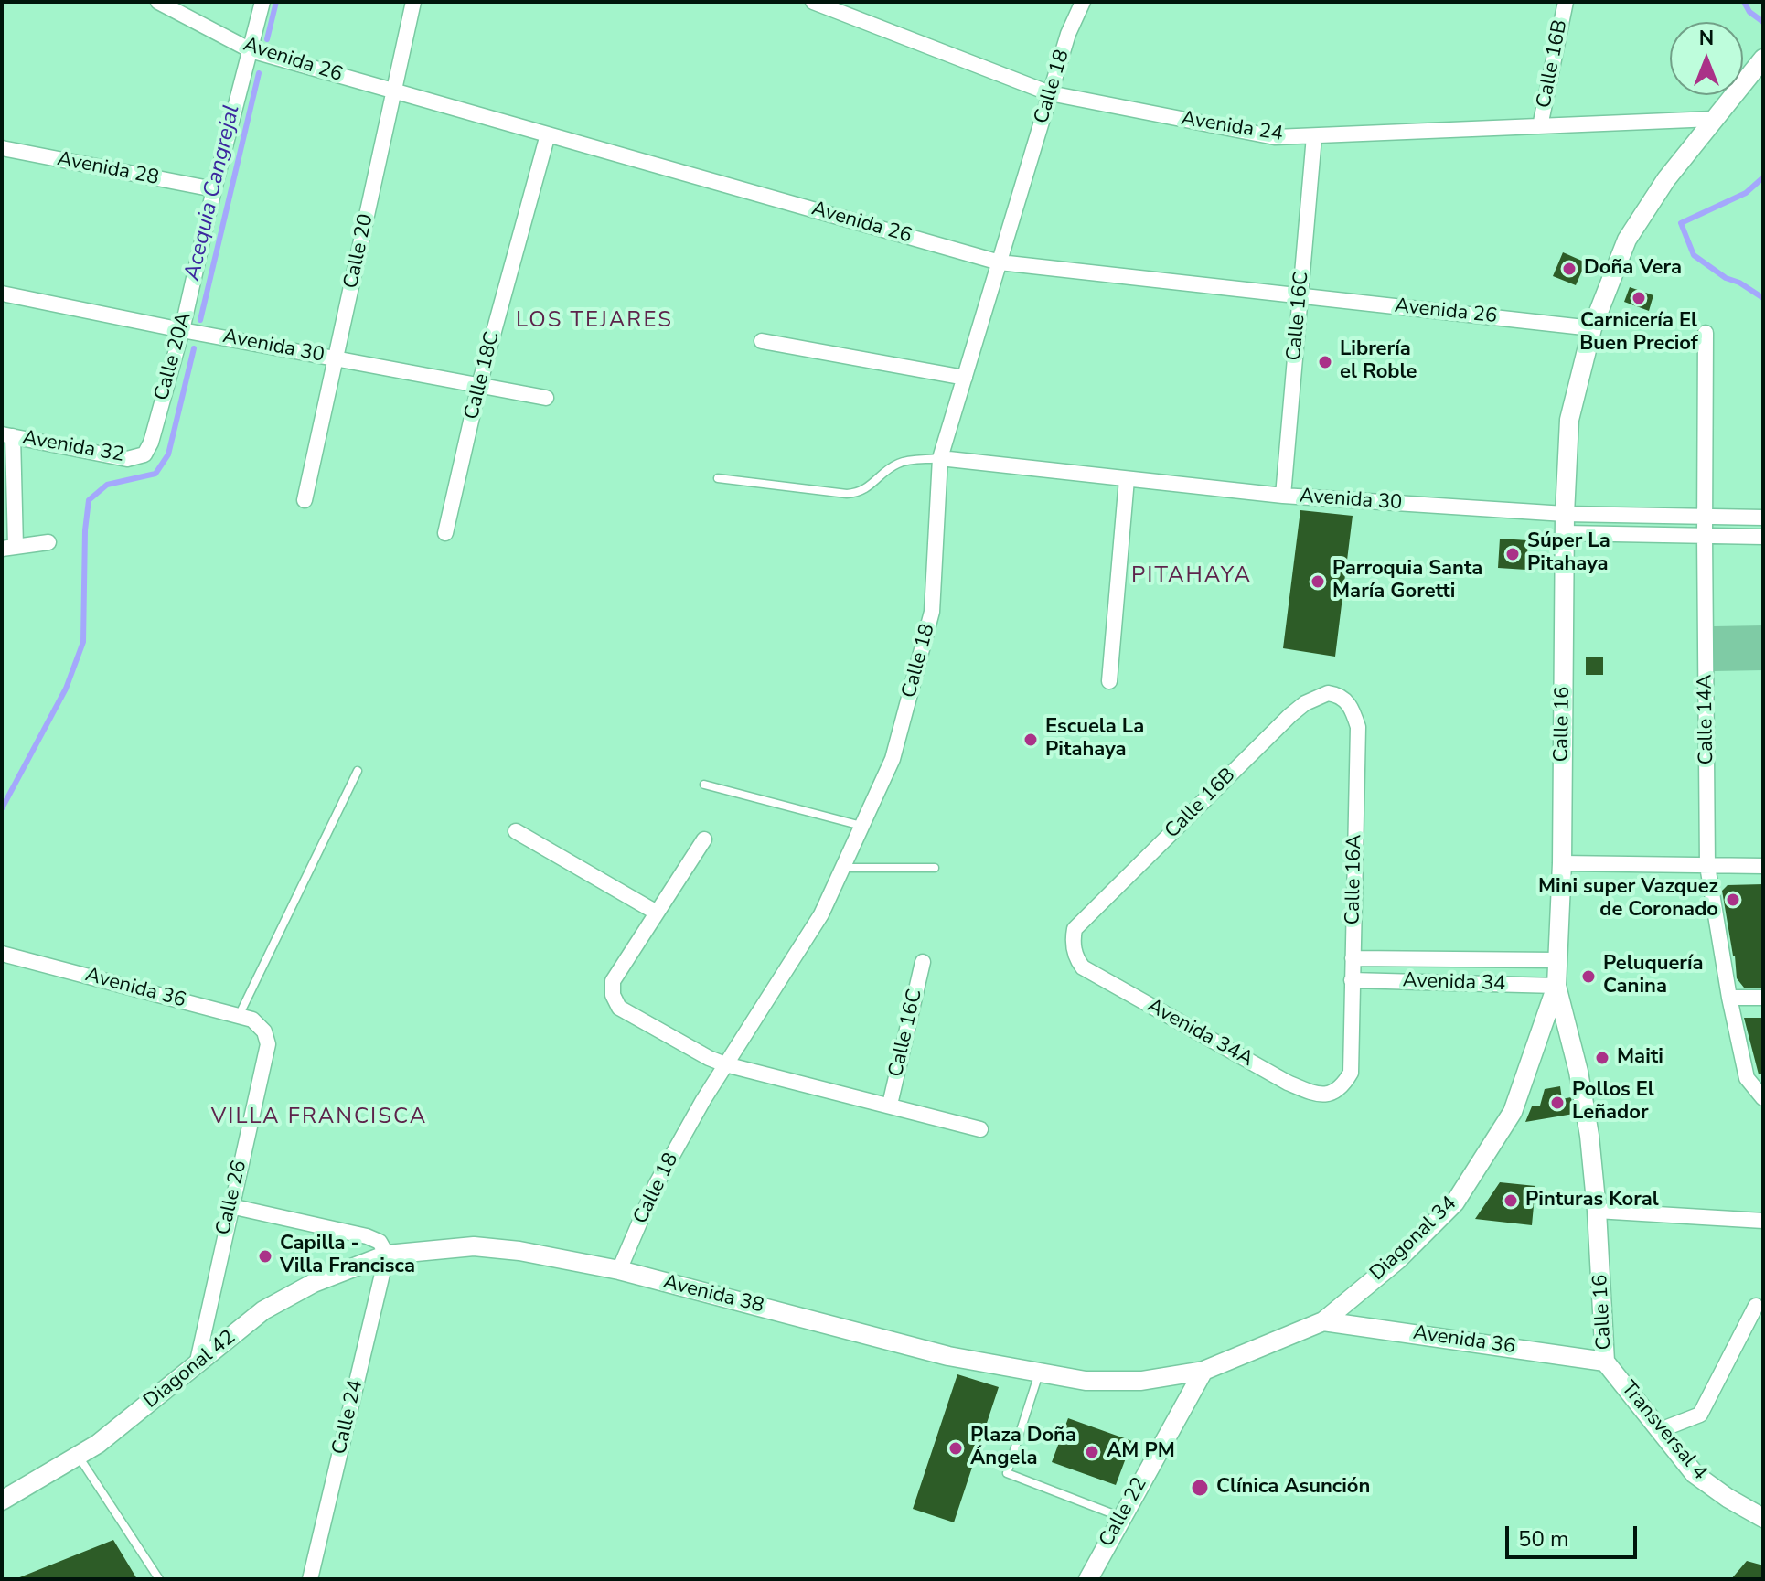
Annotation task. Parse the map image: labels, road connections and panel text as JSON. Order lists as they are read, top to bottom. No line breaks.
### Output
{"streets":{"street":["Avenida 26","Calle 16B","Calle 18","Avenida 24","Avenida 28","Calle 20","Calle 16C","Avenida 30","Calle 20A","Calle 18C","Avenida 32","Calle 14A","Calle 16","Calle 16A","Avenida 34","Avenida 36","Avenida 34A","Calle 26","Diagonal 34","Avenida 38","Diagonal 42","Calle 24","Transversal 4","Calle 22"]},"crossings":[["Avenida 26","Calle 18"],["Avenida 26","Calle 20"],["Avenida 26","Calle 16C"],["Avenida 26","Calle 20A"],["Avenida 26","Calle 18C"],["Avenida 26","Calle 16"],["Calle 16B","Avenida 24"],["Calle 16B","Calle 16A"],["Calle 16B","Avenida 34A"],["Calle 18","Avenida 24"],["Calle 18","Avenida 30"],["Calle 18","Avenida 38"],["Avenida 24","Calle 16C"],["Avenida 24","Calle 16"],["Avenida 28","Calle 20A"],["Calle 20","Avenida 30"],["Calle 16C","Avenida 30"],["Avenida 30","Calle 20A"],["Avenida 30","Calle 18C"],["Avenida 30","Calle 14A"],["Avenida 30","Calle 16"],["Calle 20A","Avenida 32"],["Calle 16","Avenida 34"],["Calle 16","Avenida 36"],["Calle 16","Diagonal 34"],["Calle 16","Transversal 4"],["Calle 16A","Avenida 34"],["Calle 16A","Avenida 34A"],["Avenida 34","Diagonal 34"],["Avenida 36","Calle 26"],["Avenida 36","Diagonal 34"],["Avenida 36","Transversal 4"],["Calle 26","Diagonal 42"],["Diagonal 34","Avenida 38"],["Diagonal 34","Calle 22"],["Avenida 38","Diagonal 42"],["Avenida 38","Calle 24"],["Avenida 38","Calle 22"],["Diagonal 42","Calle 24"]],"districts":["LOS TEJARES","PITAHAYA","VILLA FRANCISCA"],"water":["Acequia Cangrejal"],"places":["Doña Vera","Carnicería El Buen Preciof","Librería el Roble","Súper La Pitahaya","Parroquia Santa María Goretti","Escuela La Pitahaya","Mini super Vazquez de Coronado","Peluquería Canina","Maiti","Pollos El Leñador","Pinturas Koral","Capilla - Villa Francisca","Plaza Doña Ángela","AM PM","Clínica Asunción"],"scale_bar":"50 m","north":"top"}
